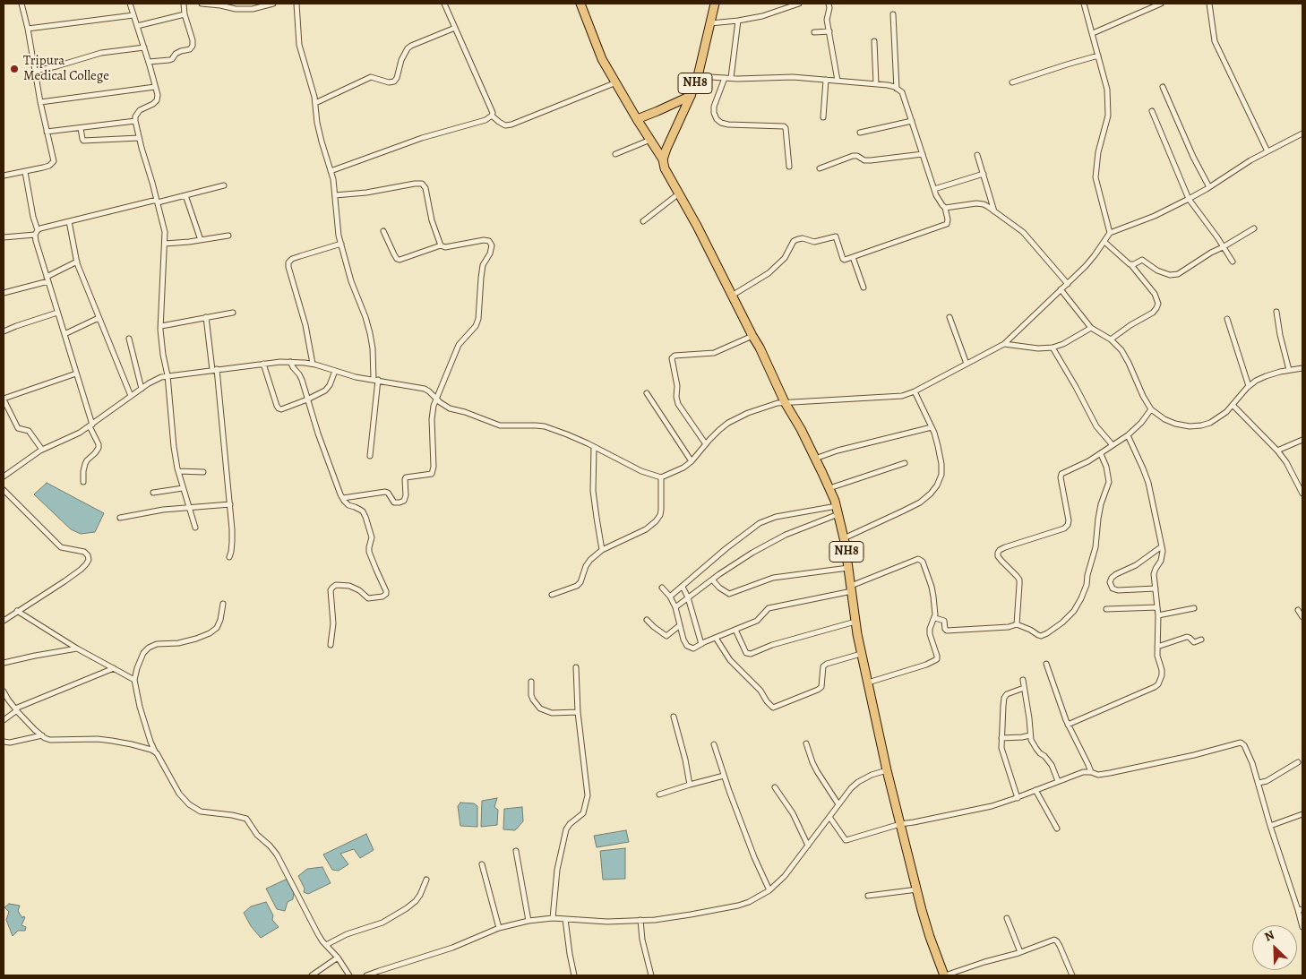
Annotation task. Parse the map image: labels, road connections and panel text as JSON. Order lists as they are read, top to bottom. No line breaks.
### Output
{"streets":{"main road":["NH8"]},"places":["Tripura Medical College"],"north":"top left"}
